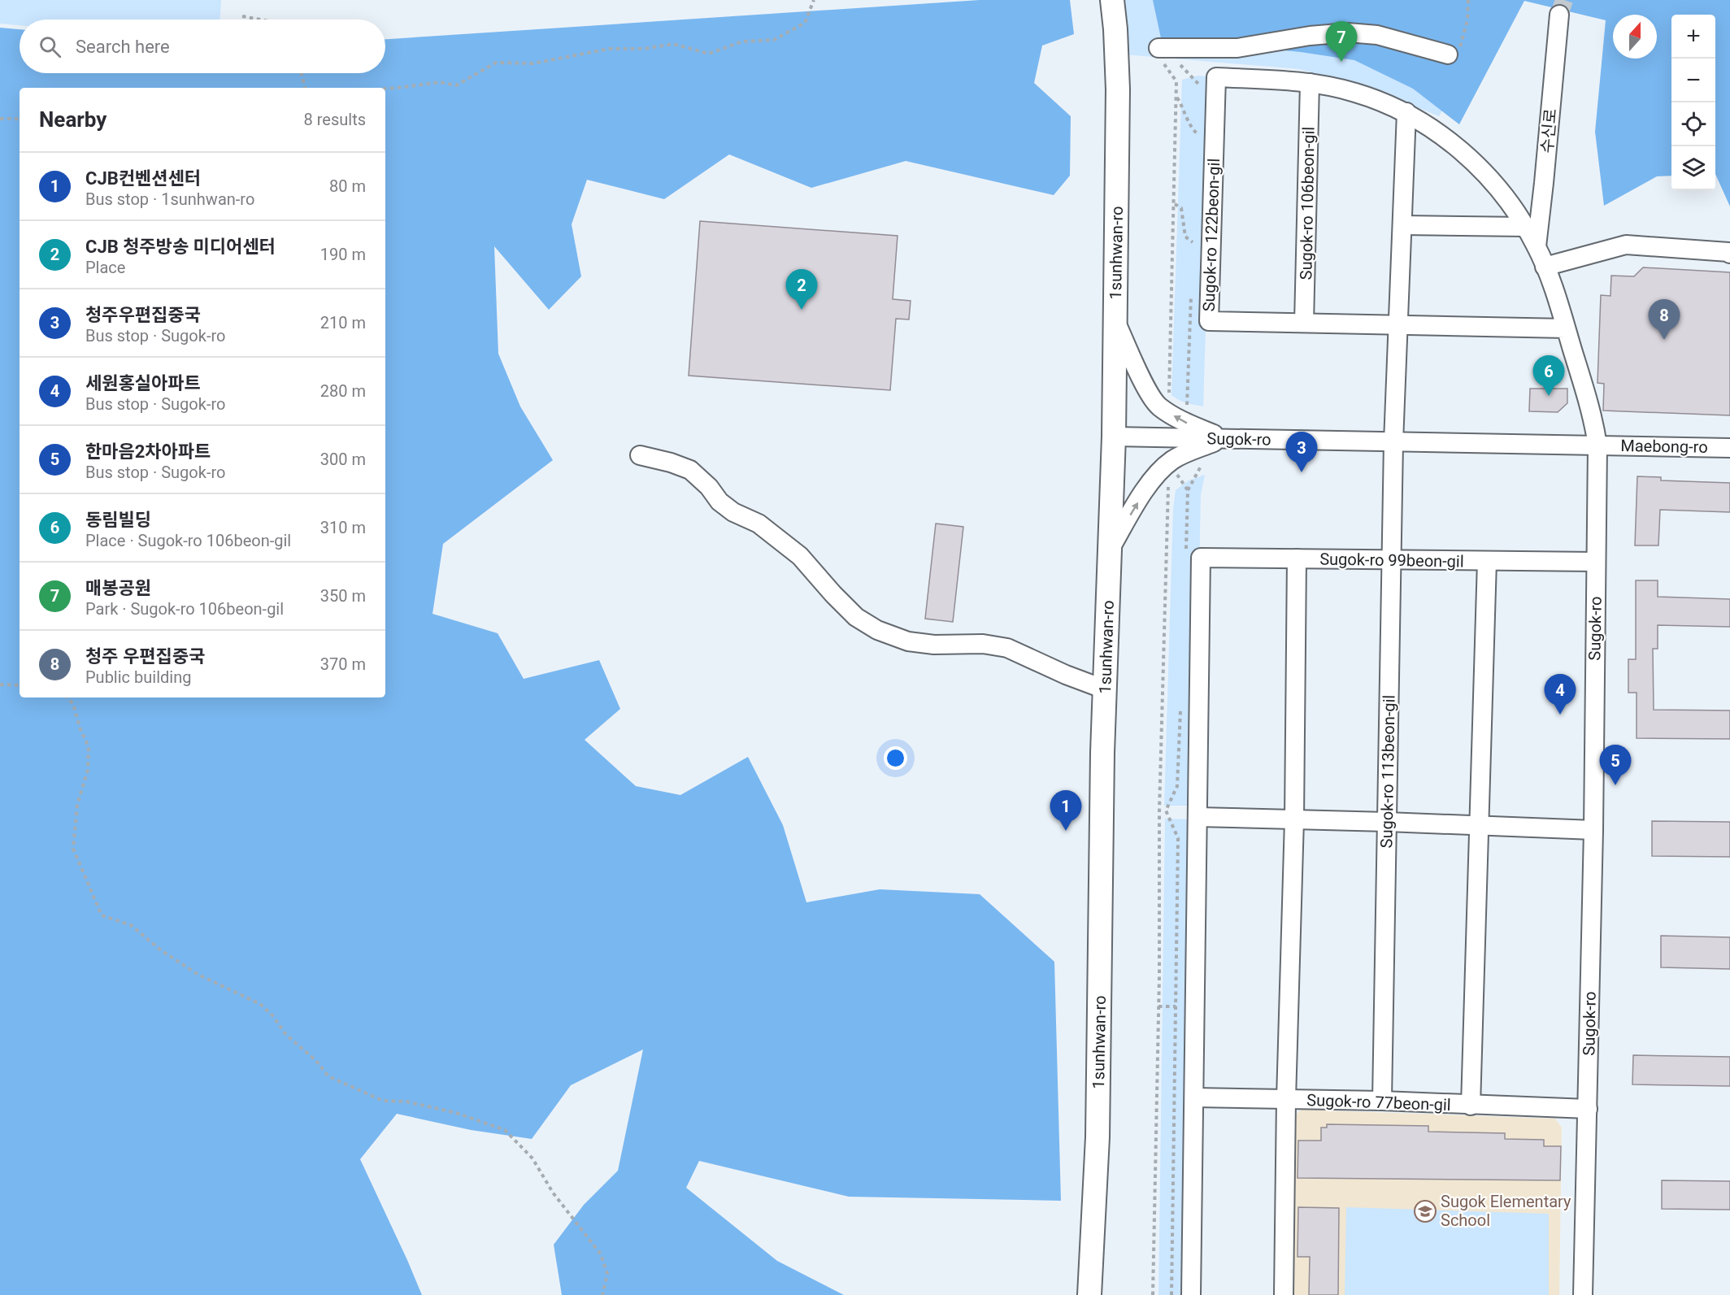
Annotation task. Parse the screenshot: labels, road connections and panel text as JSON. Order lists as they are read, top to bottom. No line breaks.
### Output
{"streets":{"main road":["1sunhwan-ro"],"street":["수신로","Sugok-ro 106beon-gil","Sugok-ro 122beon-gil","Sugok-ro","Maebong-ro","Sugok-ro 99beon-gil","Sugok-ro 113beon-gil","Sugok-ro 77beon-gil"]},"crossings":[["Sugok-ro 106beon-gil","Sugok-ro 122beon-gil"],["Sugok-ro 122beon-gil","Sugok-ro 113beon-gil"],["1sunhwan-ro","Sugok-ro"],["Sugok-ro","Maebong-ro"],["Sugok-ro","Sugok-ro 99beon-gil"],["Sugok-ro","Sugok-ro 113beon-gil"],["Sugok-ro","Sugok-ro 77beon-gil"],["Sugok-ro 99beon-gil","Sugok-ro 113beon-gil"],["Sugok-ro 99beon-gil","Sugok-ro 77beon-gil"],["Sugok-ro 113beon-gil","Sugok-ro 77beon-gil"]],"places":{"school or university":["Sugok Elementary School"]},"north":"top","page":{"map_buttons":["+","−"],"search":"Search here","pins":["7","2","8","6","3","4","5","1"],"heading":["Nearby","8 results"],"list":[{"mark":"1","name":"CJB컨벤션센터","note":"Bus stop · 1sunhwan-ro","value":"80 m"},{"mark":"2","name":"CJB 청주방송 미디어센터","note":"Place","value":"190 m"},{"mark":"3","name":"청주우편집중국","note":"Bus stop · Sugok-ro","value":"210 m"},{"mark":"4","name":"세원홍실아파트","note":"Bus stop · Sugok-ro","value":"280 m"},{"mark":"5","name":"한마음2차아파트","note":"Bus stop · Sugok-ro","value":"300 m"},{"mark":"6","name":"동림빌딩","note":"Place · Sugok-ro 106beon-gil","value":"310 m"},{"mark":"7","name":"매봉공원","note":"Park · Sugok-ro 106beon-gil","value":"350 m"},{"mark":"8","name":"청주 우편집중국","note":"Public building","value":"370 m"}]}}
